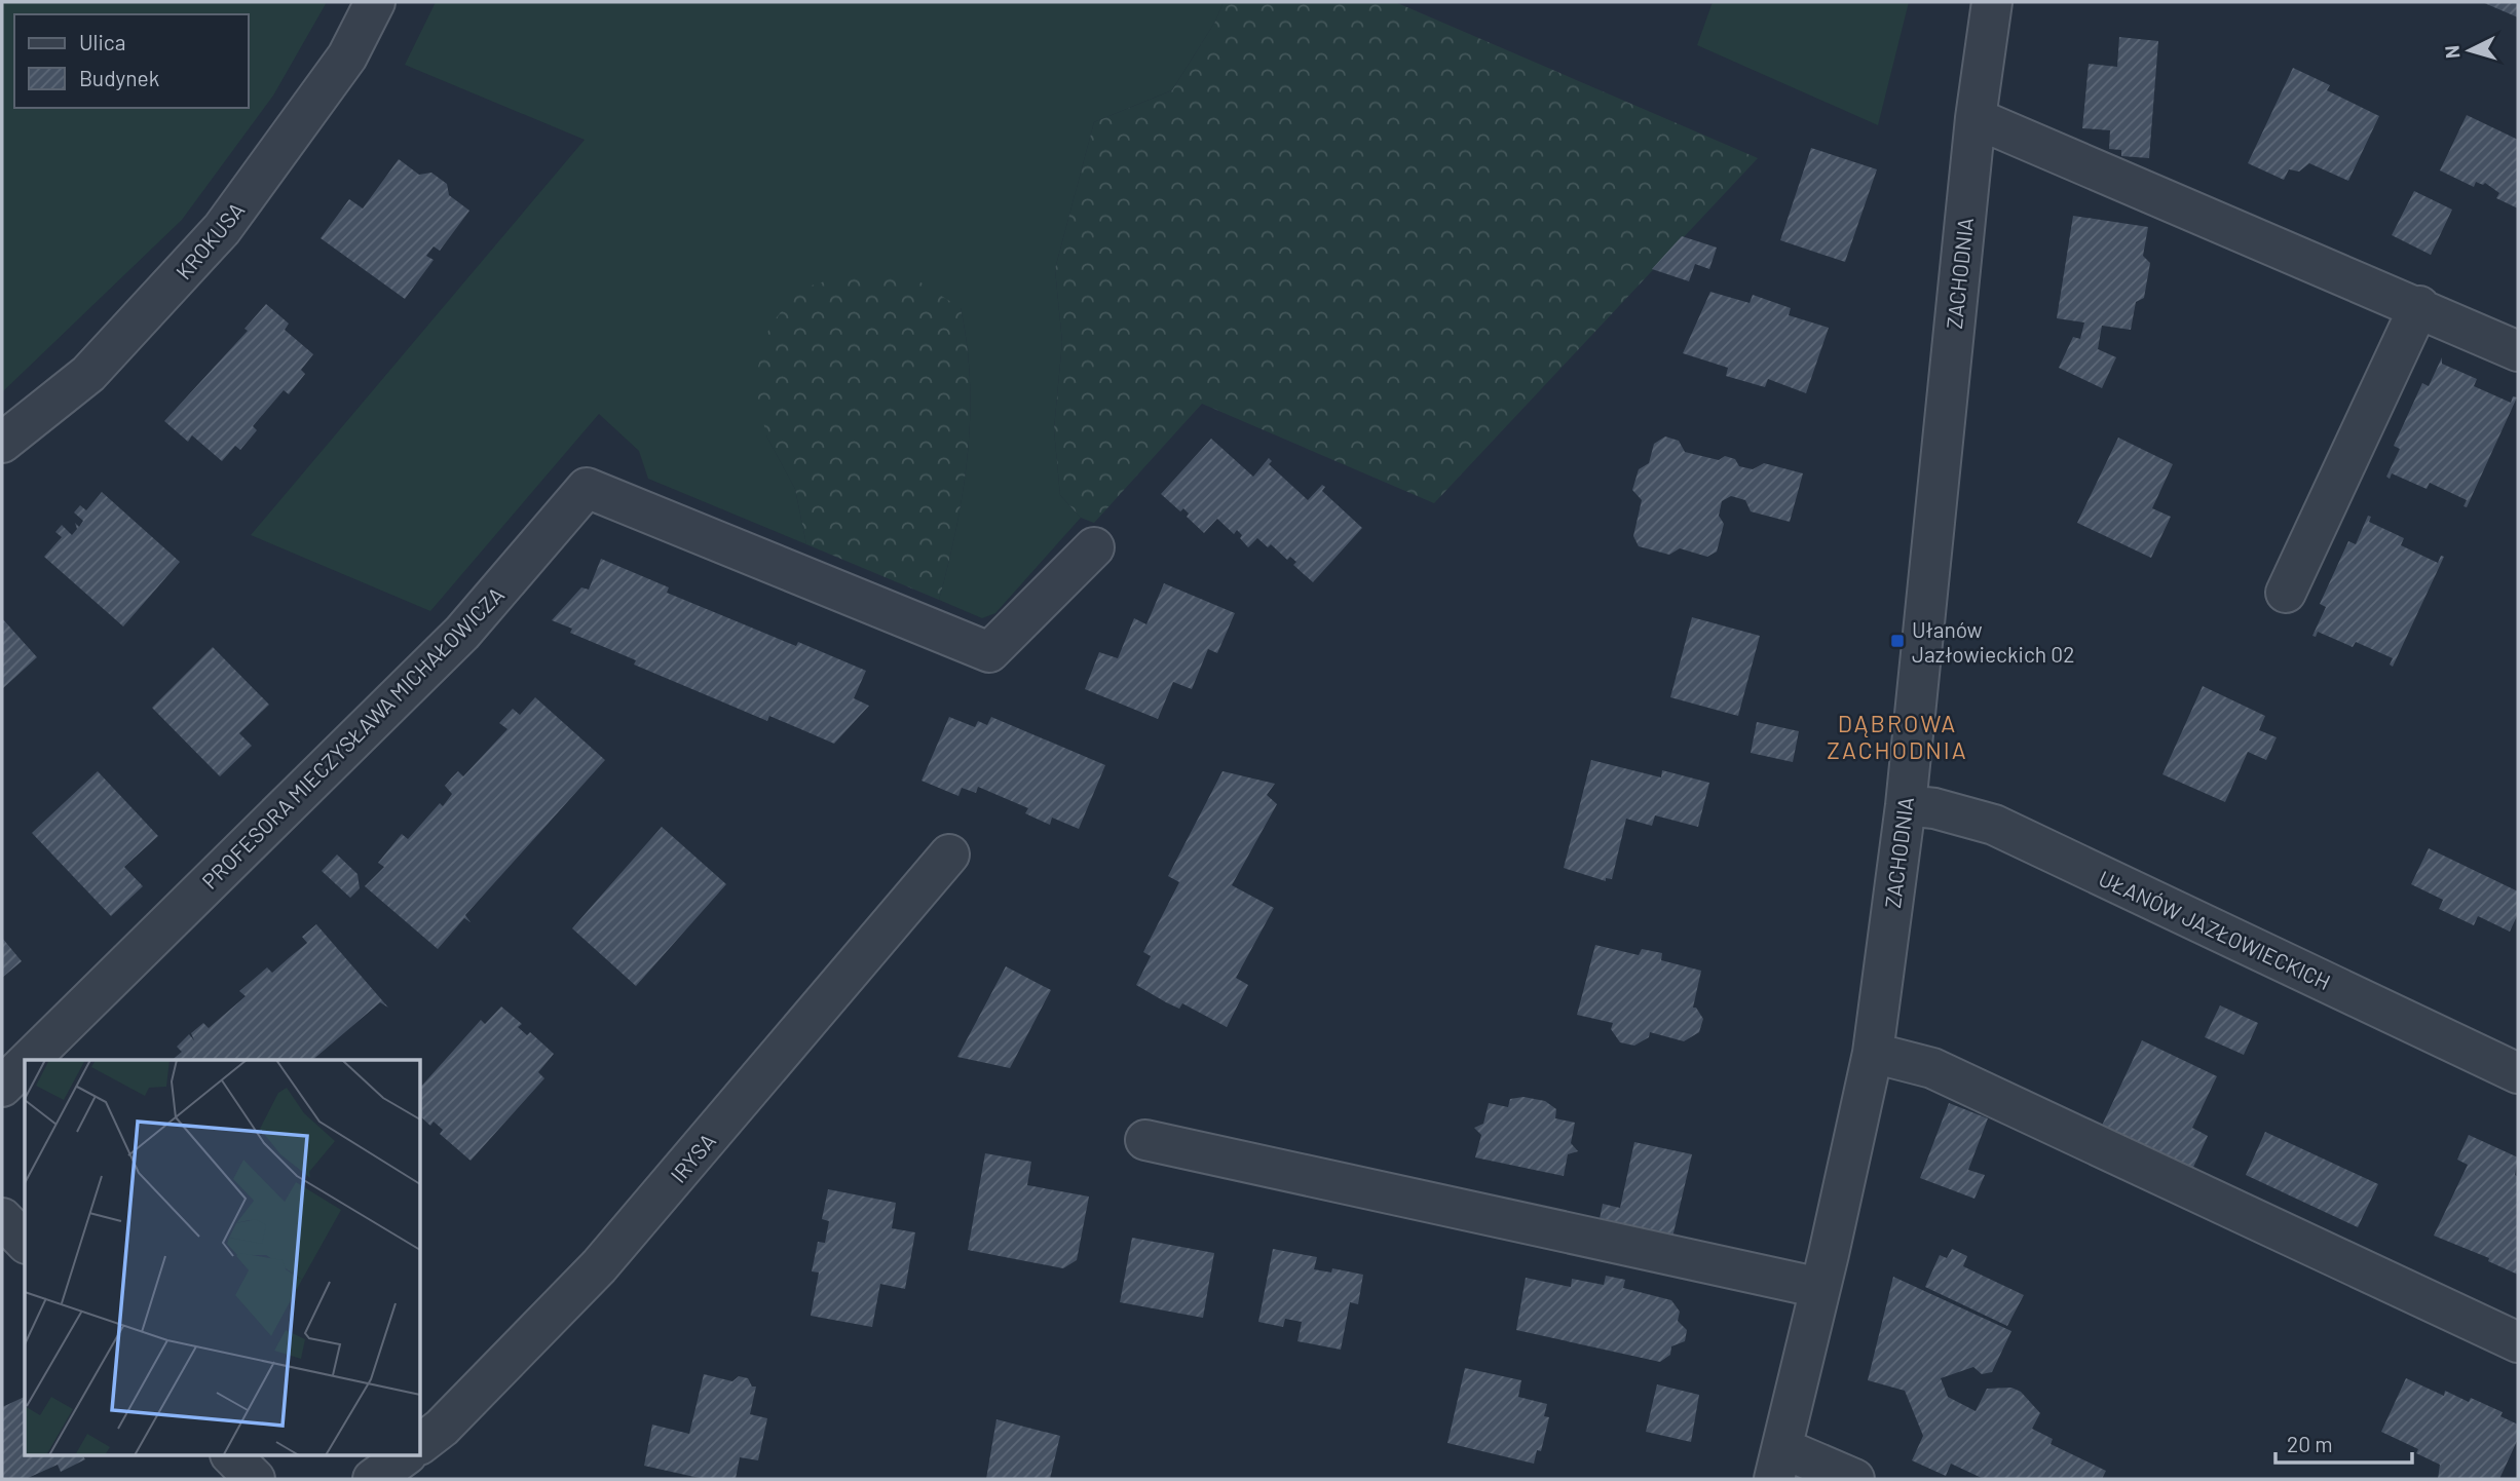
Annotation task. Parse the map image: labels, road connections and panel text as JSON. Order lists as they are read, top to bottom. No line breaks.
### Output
{"streets":{"street":["KROKUSA","ZACHODNIA","PROFESORA MIECZYSŁAWA MICHAŁOWICZA","UŁANÓW JAZŁOWIECKICH","IRYSA"]},"crossings":[["ZACHODNIA","UŁANÓW JAZŁOWIECKICH"]],"districts":["DĄBROWA ZACHODNIA"],"places":{"transit":["Ułanów Jazłowieckich 02"]},"legend":["Ulica","Budynek"],"scale_bar":"20 m","north":"left"}
